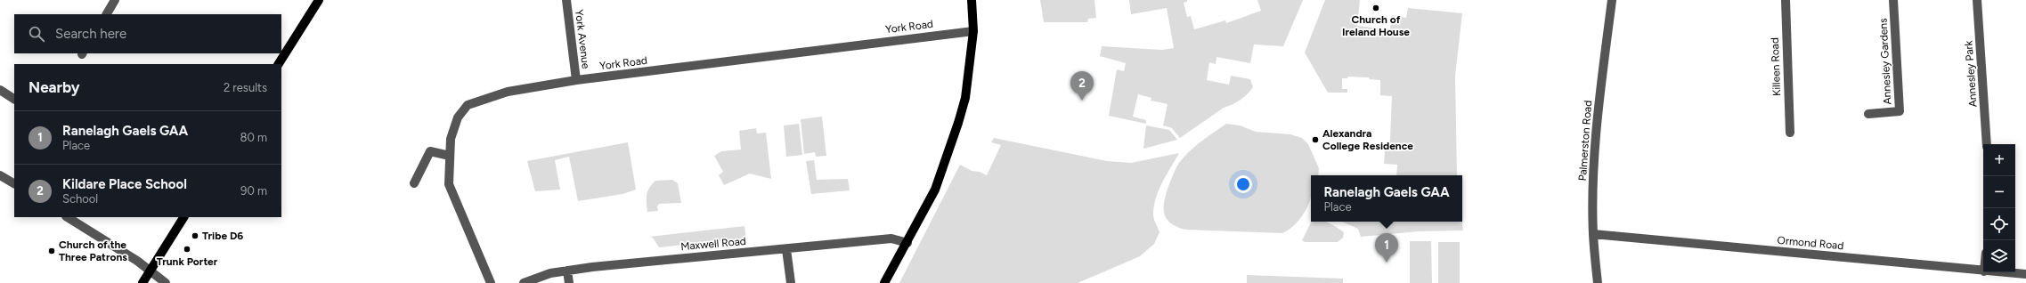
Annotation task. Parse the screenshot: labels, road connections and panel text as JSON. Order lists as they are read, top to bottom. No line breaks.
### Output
{"streets":{"street":["York Road","York Avenue","Annesley Gardens","Killeen Road","Annesley Park","Palmerston Road","Ormond Road","Maxwell Road"]},"crossings":[["York Road","York Avenue"],["Palmerston Road","Ormond Road"]],"places":["Church of Ireland House","Alexandra College Residence","Tribe D6","Trunk Porter","Church of the Three Patrons"],"page":{"search":"Search here","heading":["Nearby","2 results"],"pins":["2","1"],"list":[{"mark":"1","name":"Ranelagh Gaels GAA","note":"Place","value":"80 m"},{"mark":"2","name":"Kildare Place School","note":"School","value":"90 m"}],"map_buttons":["+","−"],"popup":["Ranelagh Gaels GAA","Place"]}}
